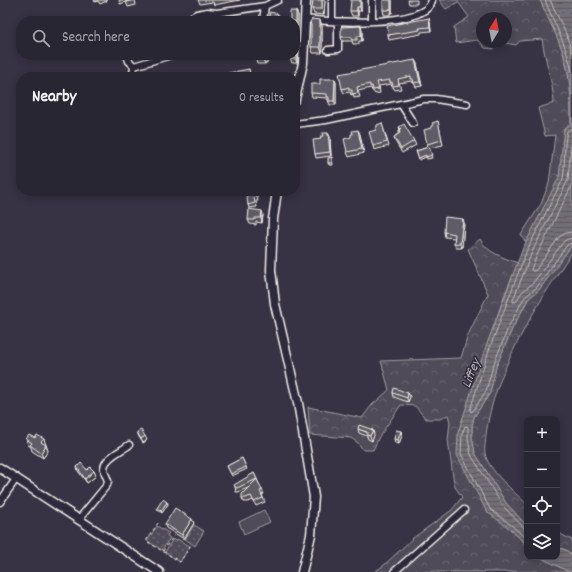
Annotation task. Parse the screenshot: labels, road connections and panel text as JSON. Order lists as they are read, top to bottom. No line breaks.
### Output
{"water":["Liffey"],"north":"top","page":{"search":"Search here","heading":["Nearby","0 results"],"map_buttons":["+","−"]}}
